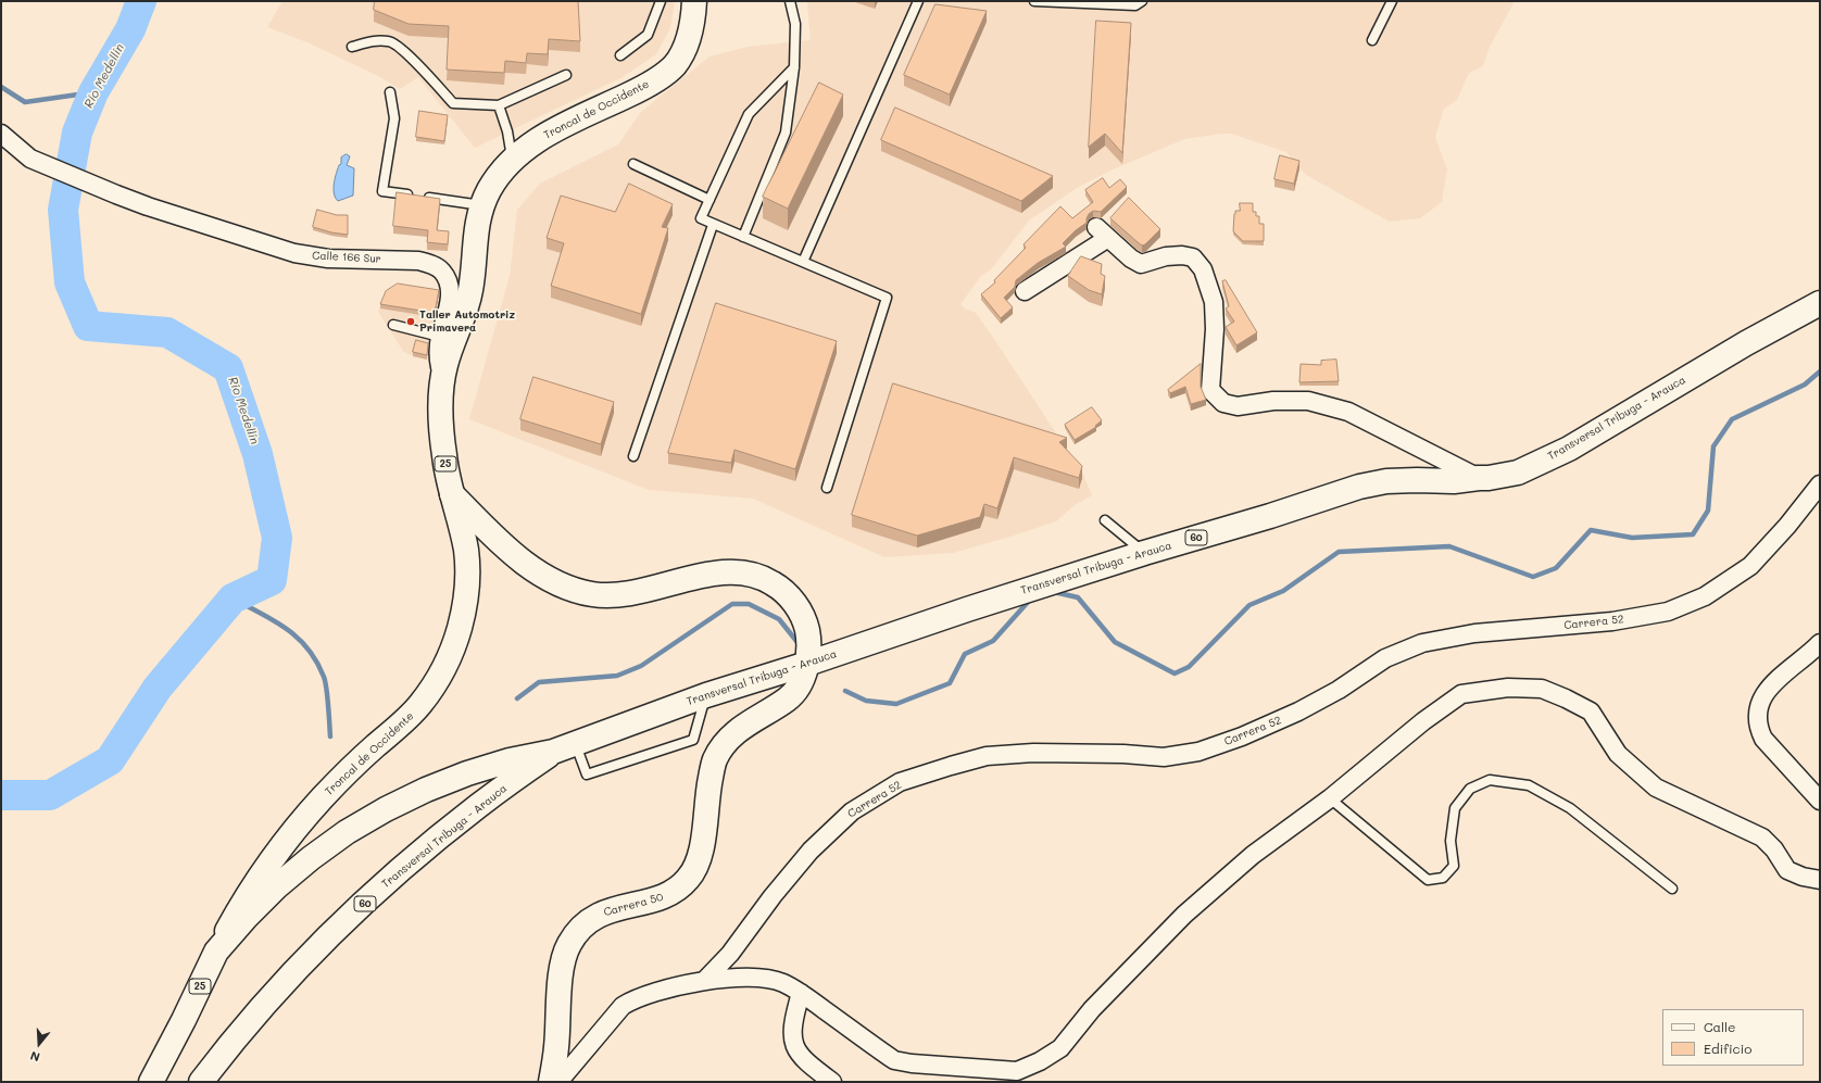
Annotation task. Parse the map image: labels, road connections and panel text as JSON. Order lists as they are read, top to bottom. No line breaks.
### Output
{"streets":{"main road":["Troncal de Occidente","Transversal Tribuga - Arauca","25","60","Carrera 50"],"street":["Calle 166 Sur","Carrera 52"]},"crossings":[["Troncal de Occidente","Calle 166 Sur"],["Troncal de Occidente","Transversal Tribuga - Arauca"],["Troncal de Occidente","Carrera 50"],["Transversal Tribuga - Arauca","Carrera 50"]],"water":["Río Medellín"],"places":["Taller Automotriz Primavera"],"legend":["Calle","Edificio"],"north":"bottom"}
